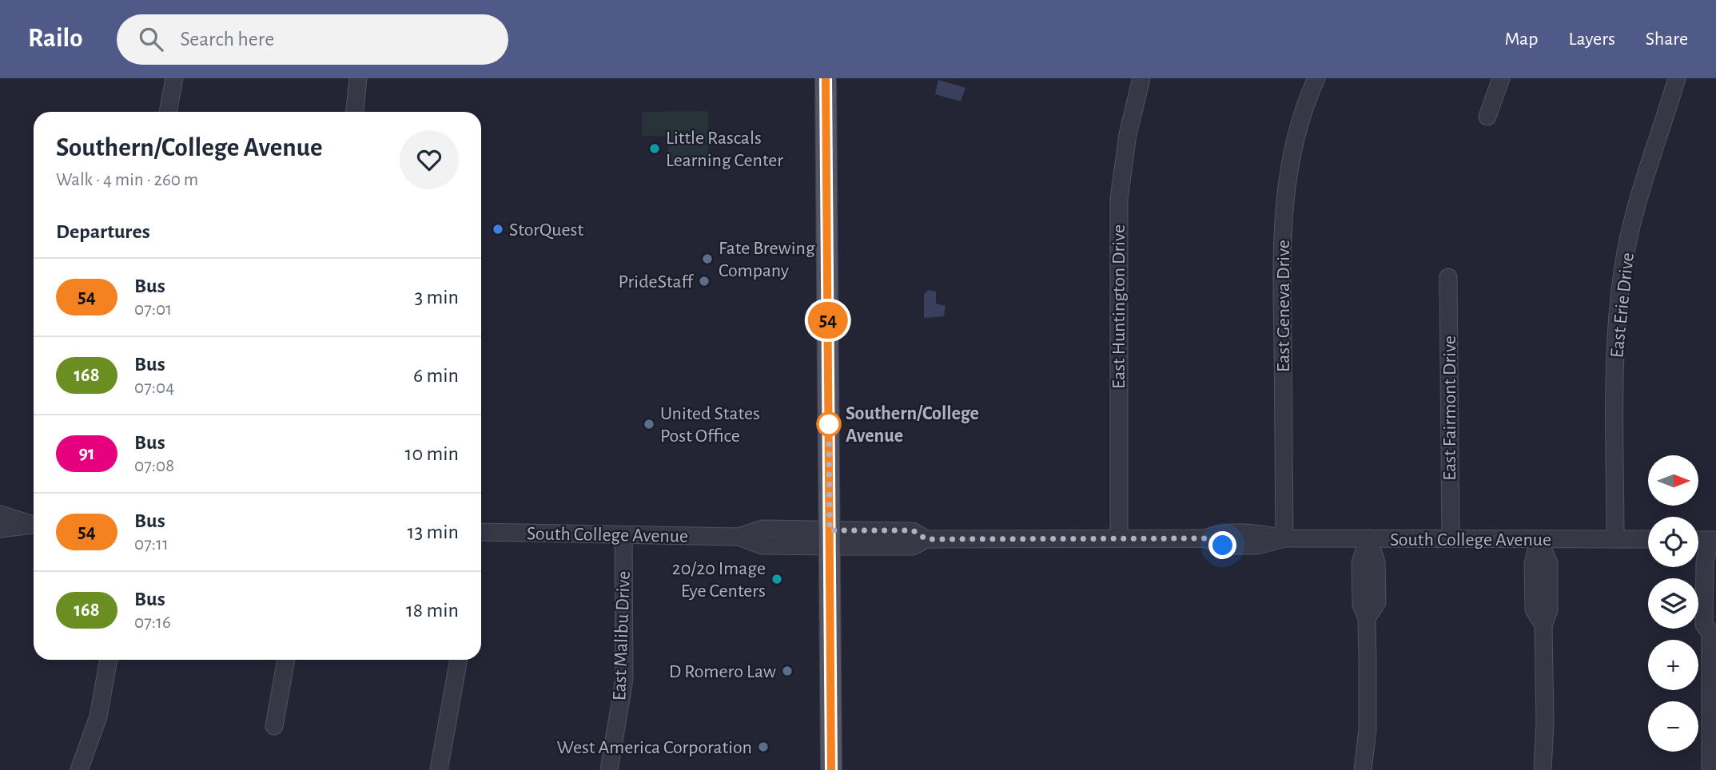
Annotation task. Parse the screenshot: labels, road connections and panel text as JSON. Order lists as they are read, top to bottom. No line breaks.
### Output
{"streets":{"street":["East Erie Drive","East Geneva Drive","East Huntington Drive","East Fairmont Drive","South College Avenue","East Malibu Drive"]},"crossings":[["East Erie Drive","South College Avenue"],["East Geneva Drive","South College Avenue"],["East Huntington Drive","South College Avenue"],["East Fairmont Drive","South College Avenue"],["South College Avenue","East Malibu Drive"]],"places":["Little Rascals Learning Center","StorQuest","Fate Brewing Company","PrideStaff","United States Post Office","Southern/College Avenue","20/20 Image Eye Centers","D Romero Law","West America Corporation"],"lines":["bus line 54"],"north":"right","page":{"header":"Railo","search":"Search here","nav":["Map","Layers","Share"],"on_map":"54","heading":[["Southern/College Avenue","Walk · 4 min · 260 m"],"Departures"],"list":[{"mark":"54","name":"Bus","note":"07:01","value":"3 min"},{"mark":"168","name":"Bus","note":"07:04","value":"6 min"},{"mark":"91","name":"Bus","note":"07:08","value":"10 min"},{"mark":"54","name":"Bus","note":"07:11","value":"13 min"},{"mark":"168","name":"Bus","note":"07:16","value":"18 min"}],"map_buttons":["+","−"]}}
